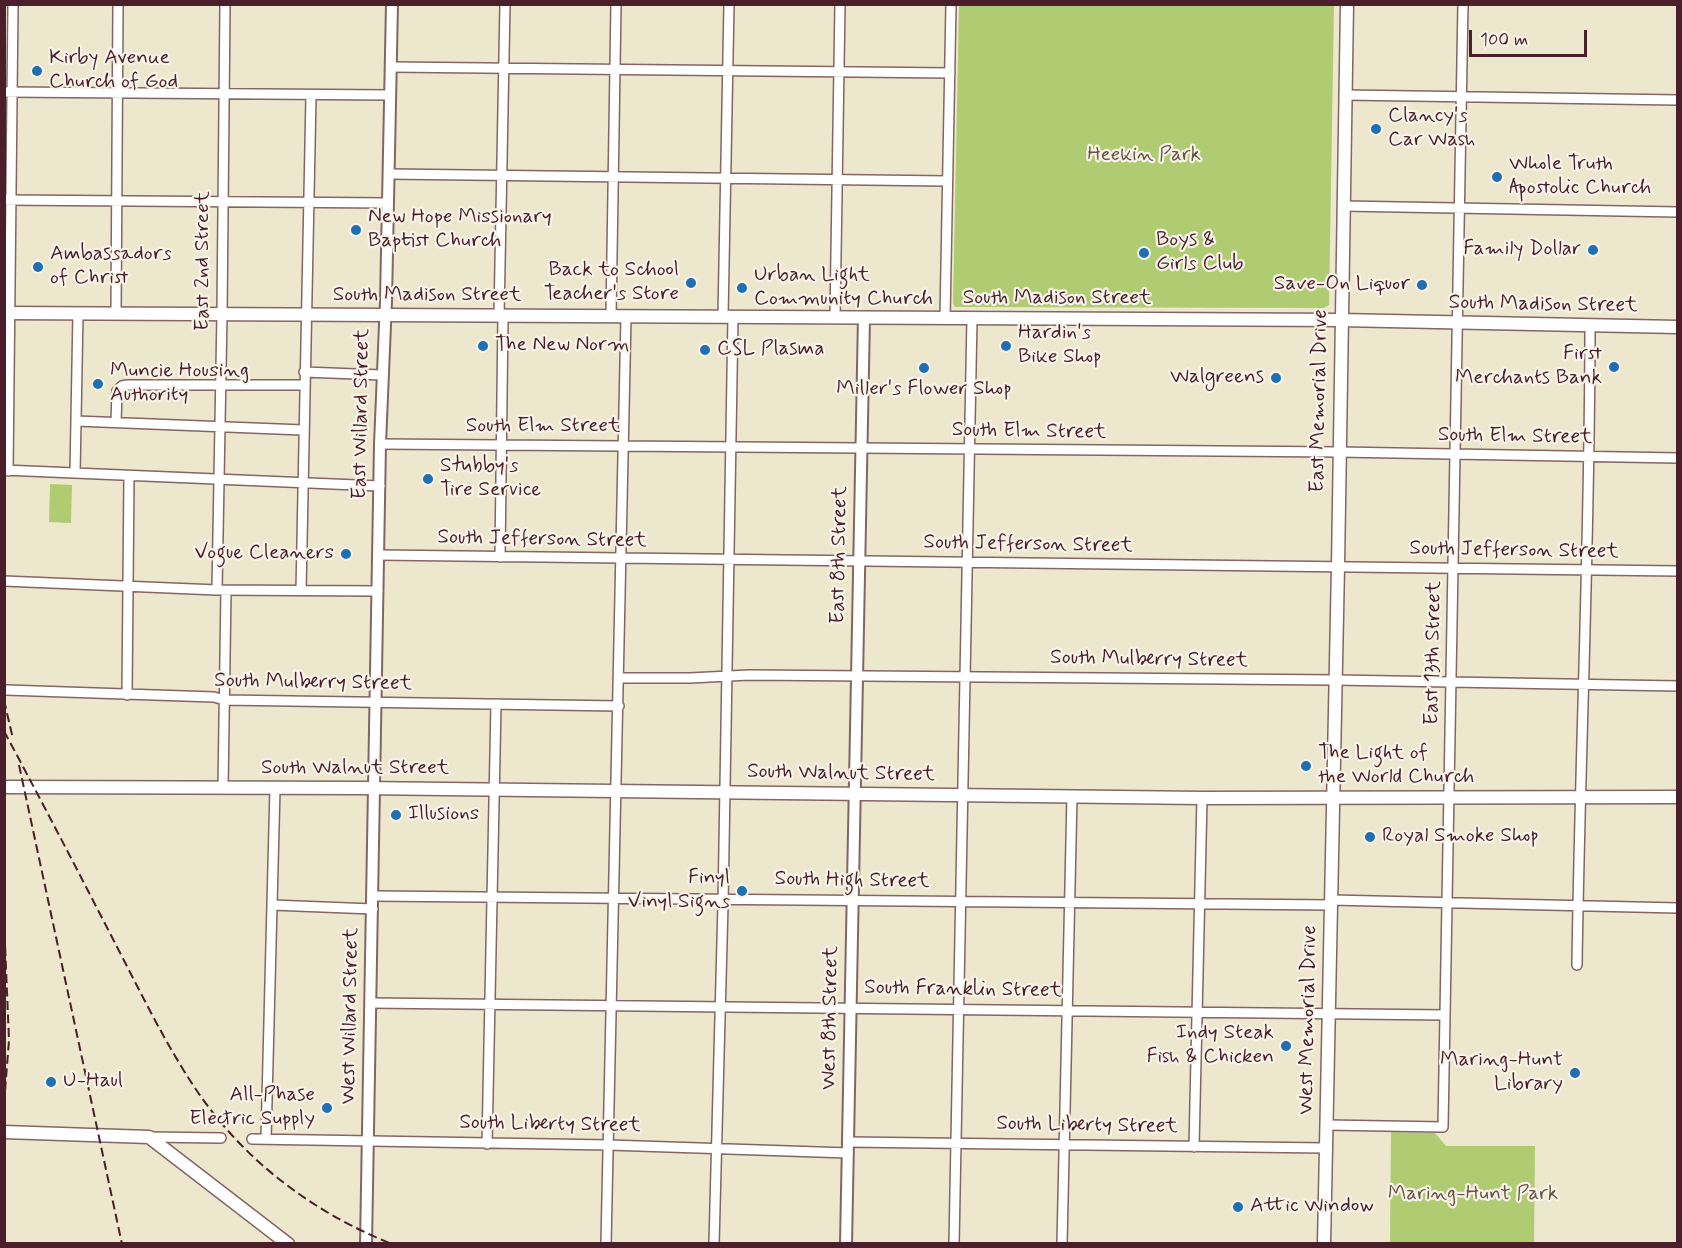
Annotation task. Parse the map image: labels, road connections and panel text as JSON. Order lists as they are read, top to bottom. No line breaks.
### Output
{"streets":{"main road":["South Madison Street","East Memorial Drive","South Walnut Street","West Memorial Drive"],"street":["East 2nd Street","East Willard Street","South Elm Street","South Jefferson Street","East 8th Street","East 13th Street","South Mulberry Street","South High Street","South Franklin Street","West Willard Street","West 8th Street","South Liberty Street"]},"crossings":[["East 2nd Street","South Madison Street"],["East 2nd Street","South Mulberry Street"],["East 2nd Street","South Walnut Street"],["South Madison Street","East Memorial Drive"],["South Madison Street","East Willard Street"],["South Madison Street","East 8th Street"],["South Madison Street","East 13th Street"],["East Memorial Drive","South Elm Street"],["East Memorial Drive","South Jefferson Street"],["East Memorial Drive","South Mulberry Street"],["East Memorial Drive","South Walnut Street"],["East Memorial Drive","West Memorial Drive"],["East Willard Street","South Elm Street"],["East Willard Street","South Jefferson Street"],["East Willard Street","South Mulberry Street"],["East Willard Street","South Walnut Street"],["East Willard Street","West Willard Street"],["South Elm Street","East 8th Street"],["South Elm Street","East 13th Street"],["South Jefferson Street","East 8th Street"],["South Jefferson Street","East 13th Street"],["East 8th Street","South Mulberry Street"],["East 8th Street","South Walnut Street"],["East 8th Street","West 8th Street"],["East 13th Street","South Mulberry Street"],["East 13th Street","South Walnut Street"],["East 13th Street","South High Street"],["East 13th Street","South Franklin Street"],["East 13th Street","West Memorial Drive"],["South Walnut Street","West Willard Street"],["South Walnut Street","West 8th Street"],["South Walnut Street","West Memorial Drive"],["South High Street","West Willard Street"],["South High Street","West 8th Street"],["South High Street","West Memorial Drive"],["South Franklin Street","West Willard Street"],["South Franklin Street","West 8th Street"],["South Franklin Street","West Memorial Drive"],["West Willard Street","South Liberty Street"],["West 8th Street","South Liberty Street"],["West Memorial Drive","South Liberty Street"]],"parks":["Heekin Park","Maring-Hunt Park"],"places":["Kirby Avenue Church of God","Clancy's Car Wash","Whole Truth Apostolic Church","New Hope Missionary Baptist Church","Family Dollar","Boys & Girls Club","Ambassadors of Christ","Back to School Teacher's Store","Save-On Liquor","Urban Light Community Church","The New Norm","Hardin's Bike Shop","CSL Plasma","First Merchants Bank","Miller's Flower Shop","Walgreens","Muncie Housing Authority","Stubby's Tire Service","Vogue Cleaners","The Light of the World Church","Illusions","Royal Smoke Shop","Finyl Vinyl Signs","Indy Steak Fish & Chicken","Maring-Hunt Library","U-Haul","All-Phase Electric Supply","Attic Window"],"scale_bar":"100 m"}
